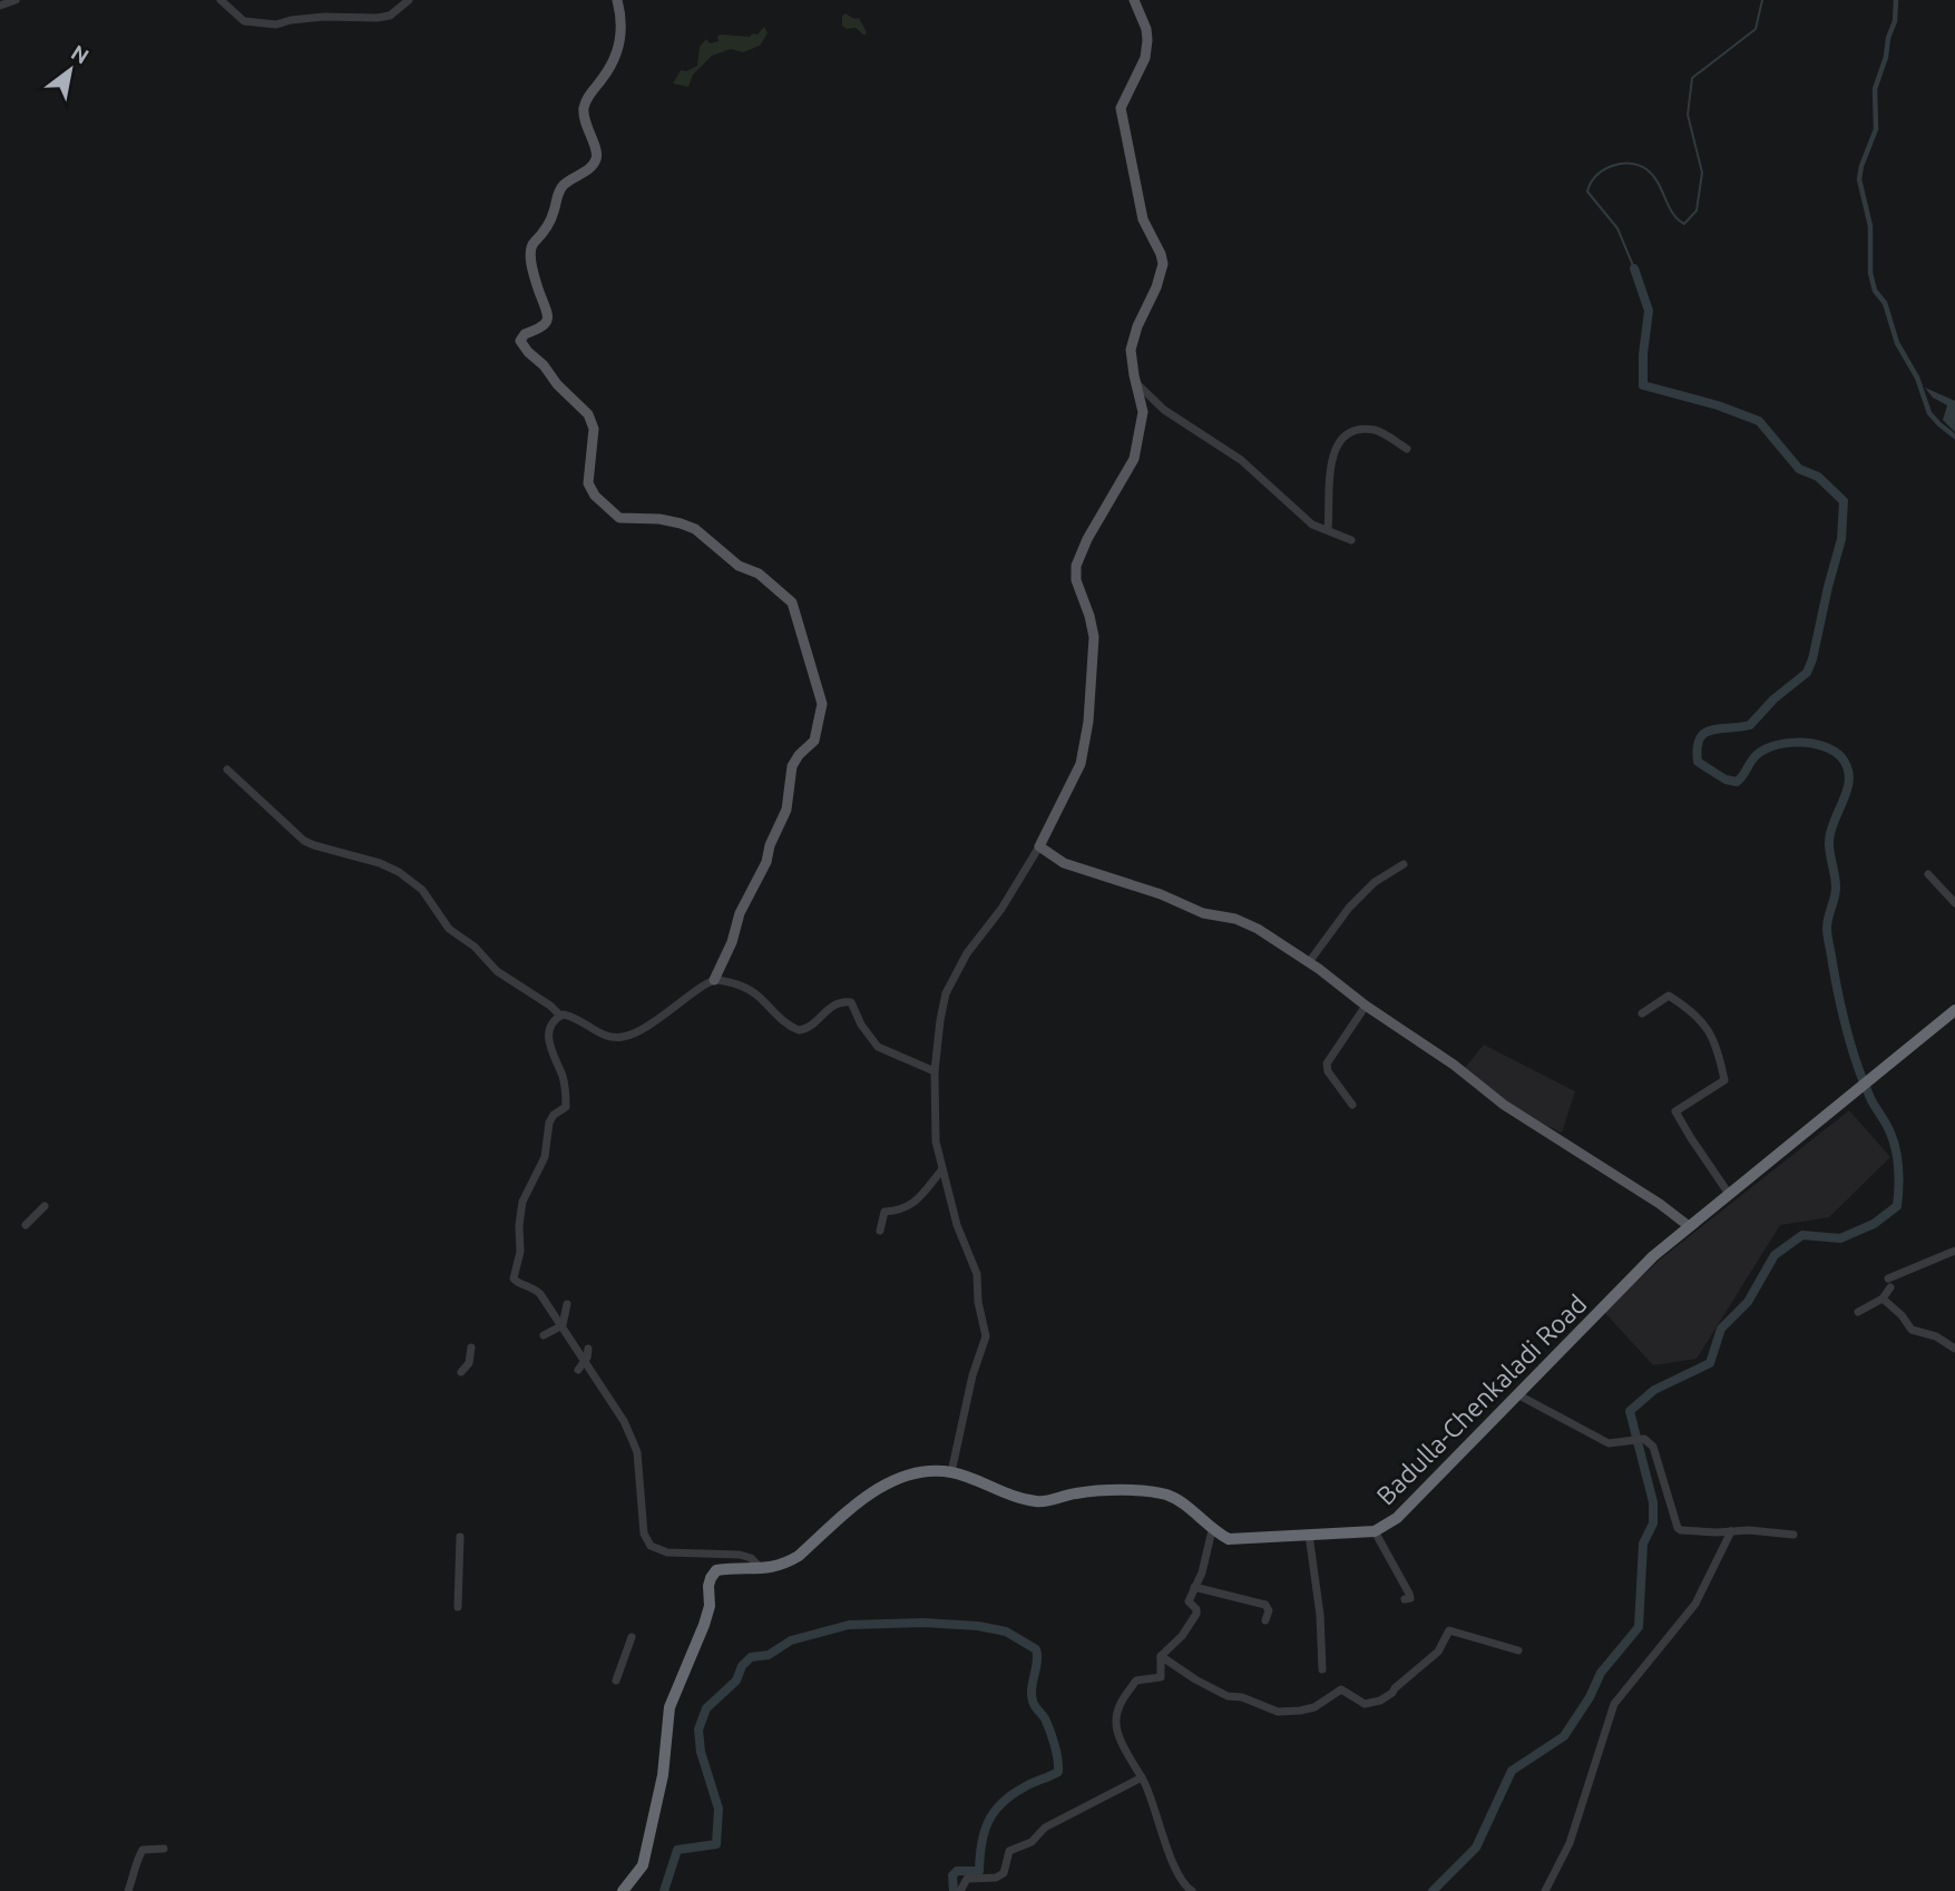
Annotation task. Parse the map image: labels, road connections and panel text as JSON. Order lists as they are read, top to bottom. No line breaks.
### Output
{"streets":{"highway":["Badulla-Chenkaladi Road"]},"north":"top right"}
